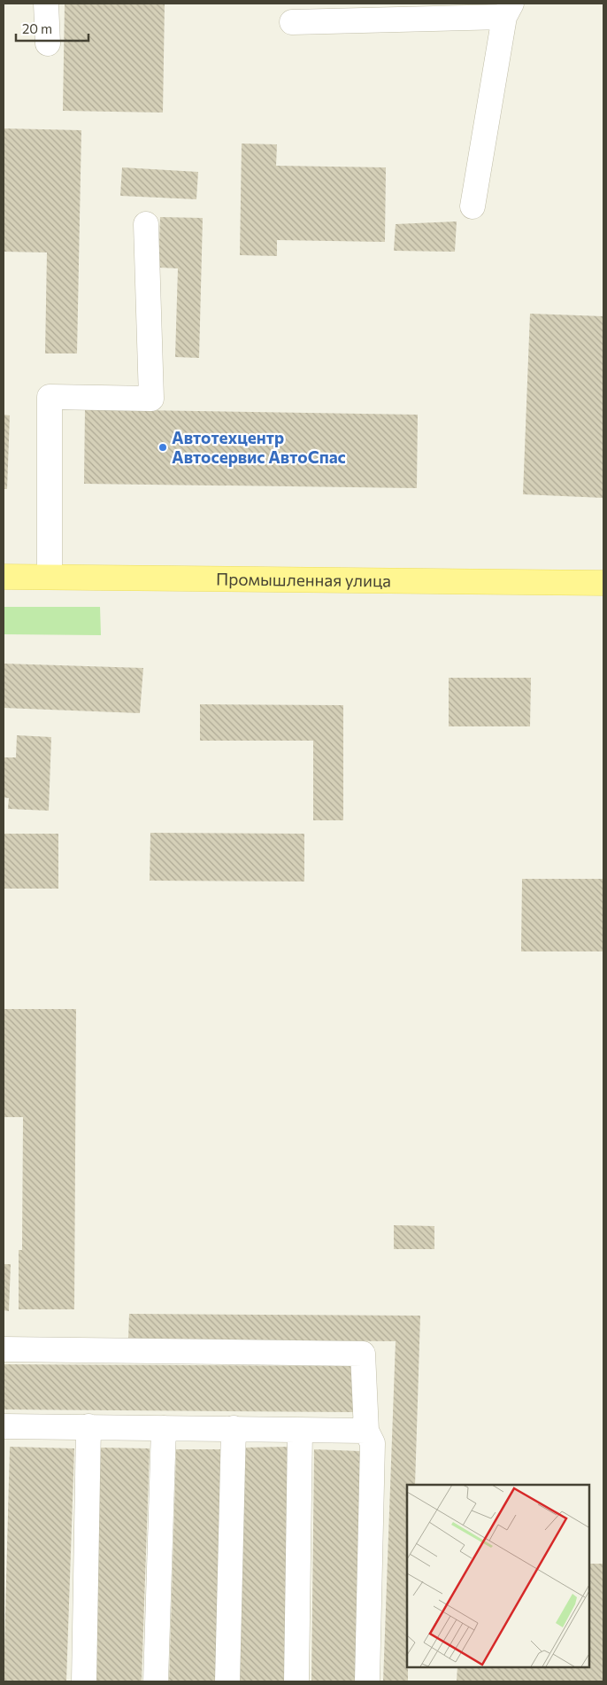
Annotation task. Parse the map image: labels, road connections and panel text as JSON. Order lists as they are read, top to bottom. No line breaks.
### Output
{"streets":{"main road":["Промышленная улица"]},"places":["Автотехцентр Автосервис АвтоСпас"],"scale_bar":"20 m"}
